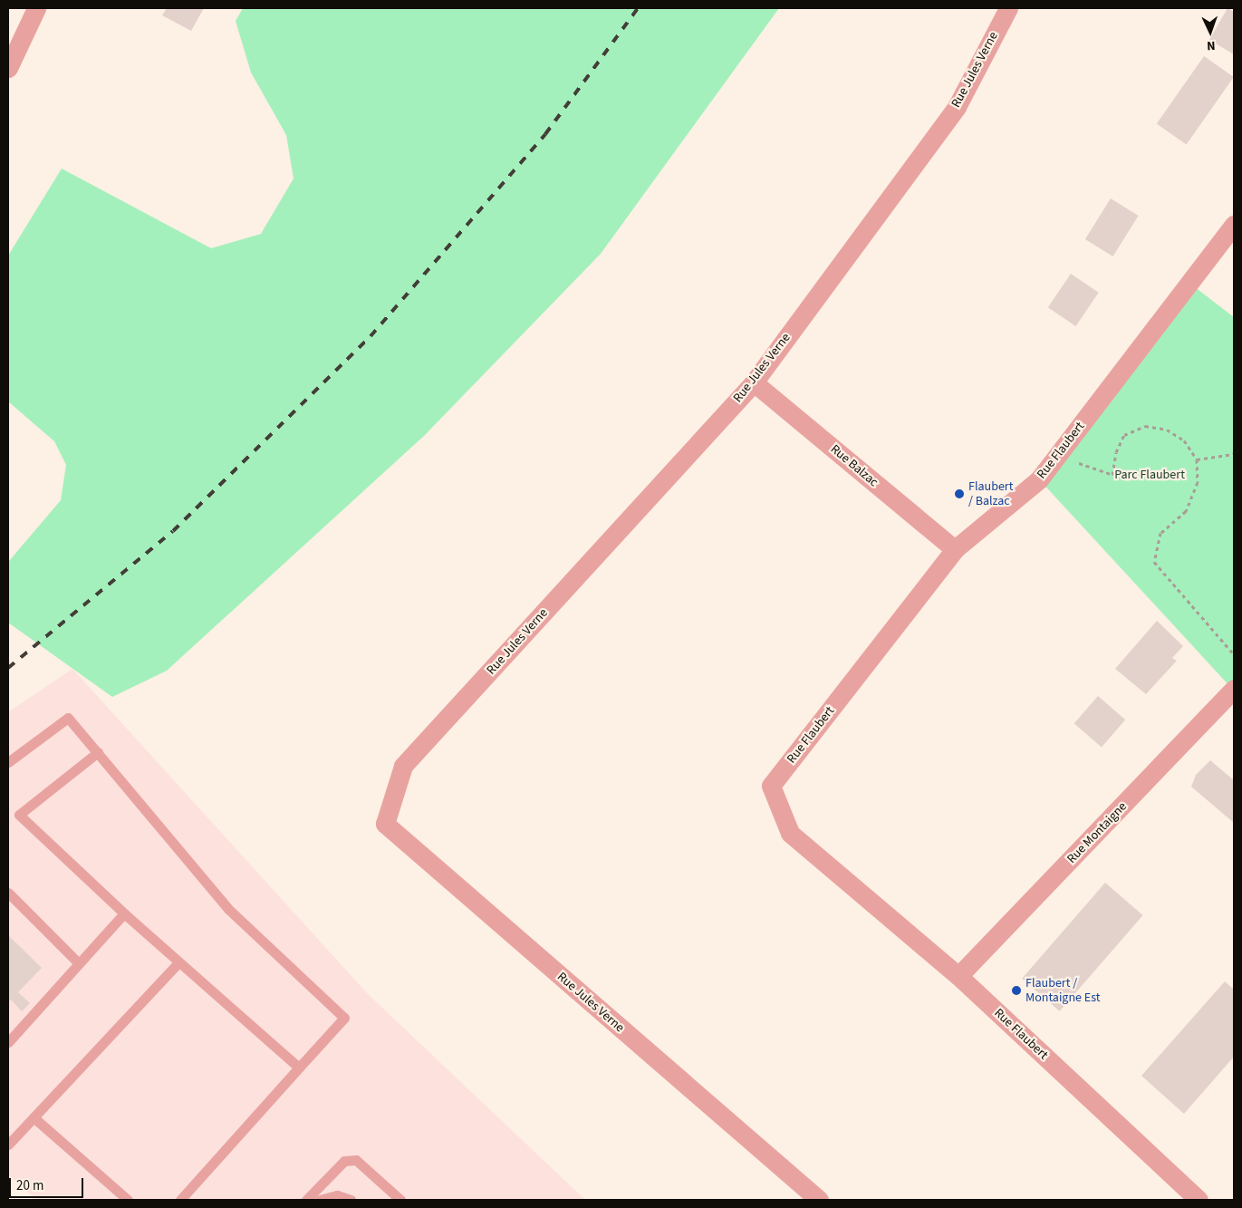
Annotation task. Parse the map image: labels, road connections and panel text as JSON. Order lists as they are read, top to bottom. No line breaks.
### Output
{"streets":{"street":["Rue Jules Verne","Rue Flaubert","Rue Balzac","Rue Montaigne"]},"crossings":[["Rue Jules Verne","Rue Balzac"],["Rue Flaubert","Rue Balzac"],["Rue Flaubert","Rue Montaigne"]],"parks":["Parc Flaubert"],"places":["Flaubert / Balzac","Flaubert / Montaigne Est"],"scale_bar":"20 m","north":"bottom"}
